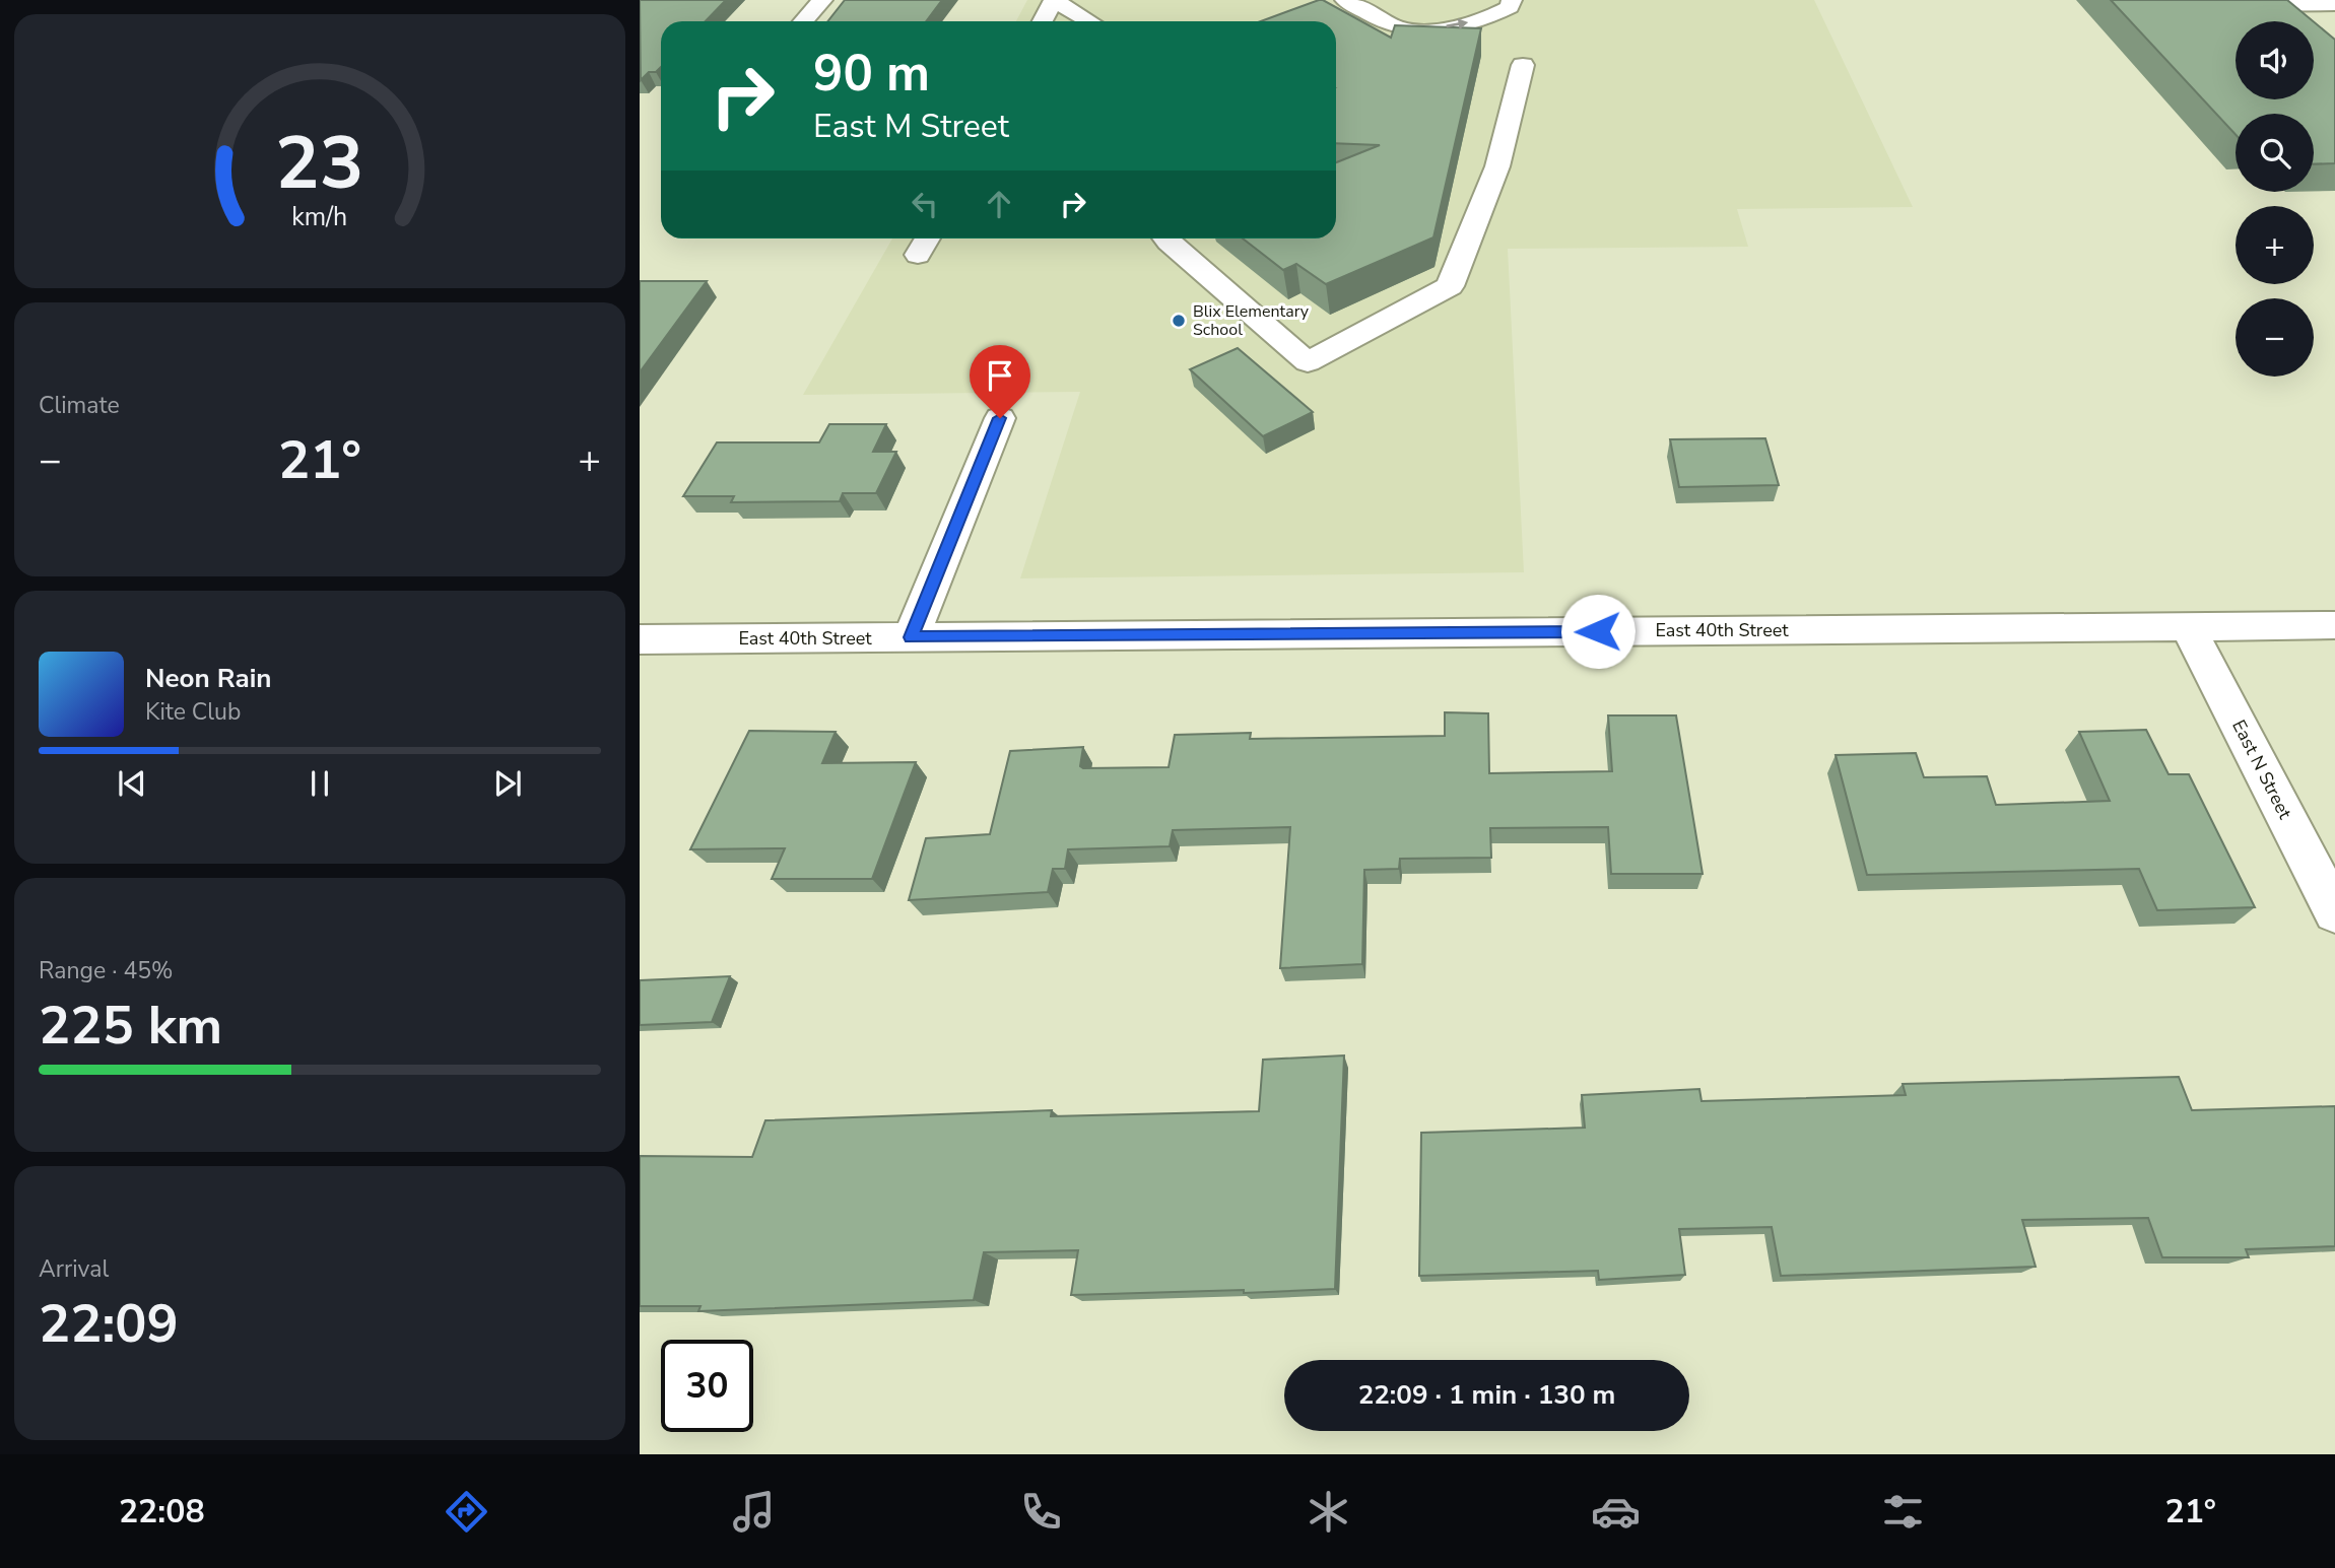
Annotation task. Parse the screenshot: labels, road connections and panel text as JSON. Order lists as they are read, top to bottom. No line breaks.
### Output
{"streets":{"street":["East 40th Street","East N Street"]},"crossings":[["East 40th Street","East N Street"]],"places":["Blix Elementary School"],"page":{"map_buttons":["+","−"],"turn":["90 m","East M Street"],"tile":["Climate",["Range · 45%","225 km"],["Arrival","22:09"]],"heat":["−","21°","+"],"song":["Neon Rain","Kite Club"],"limit":"30","trip":"22:09 · 1 min · 130 m","tabs":["22:08","21°"],"gauge":["23","km/h"]}}
